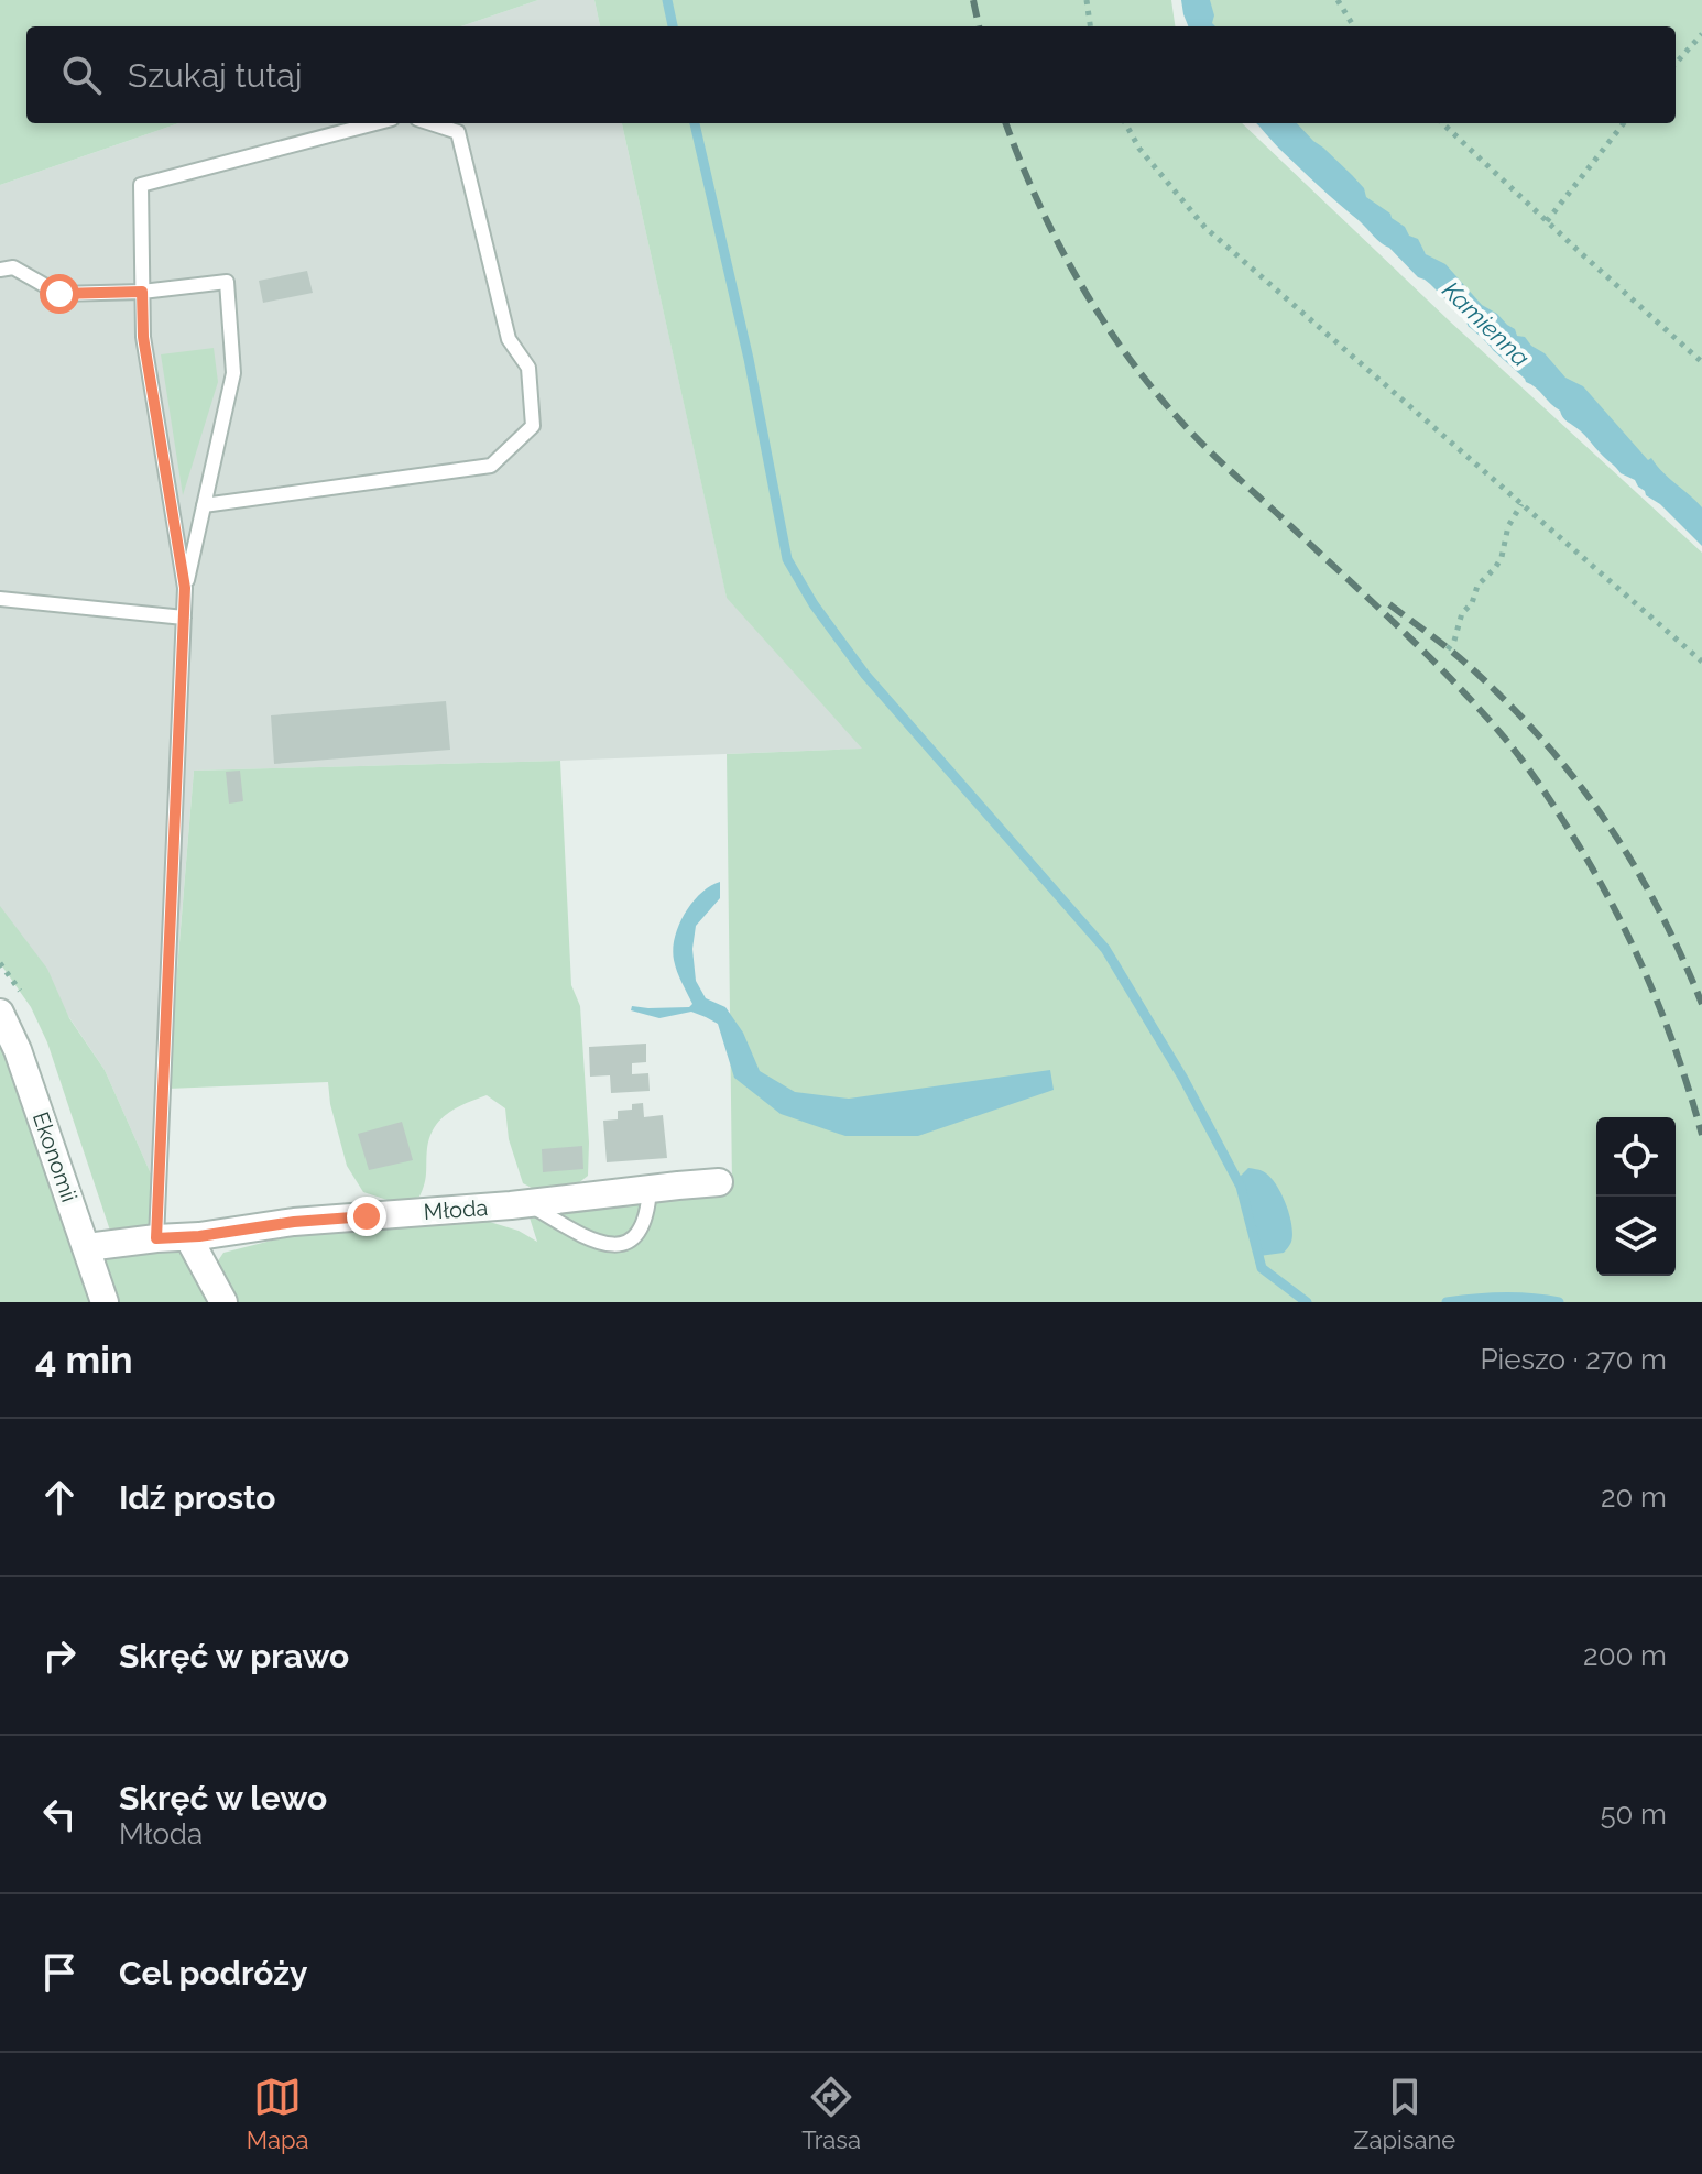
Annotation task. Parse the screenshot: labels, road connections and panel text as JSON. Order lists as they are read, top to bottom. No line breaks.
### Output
{"streets":{"street":["Ekonomii","Młoda"]},"crossings":[["Ekonomii","Młoda"]],"water":["Kamienna"],"page":{"search":"Szukaj tutaj","heading":["4 min","Pieszo · 270 m"],"list":[["Idź prosto","20 m"],["Skręć w prawo","200 m"],["Skręć w lewo","Młoda","50 m"],"Cel podróży"],"nav":["Mapa","Trasa","Zapisane"]}}
